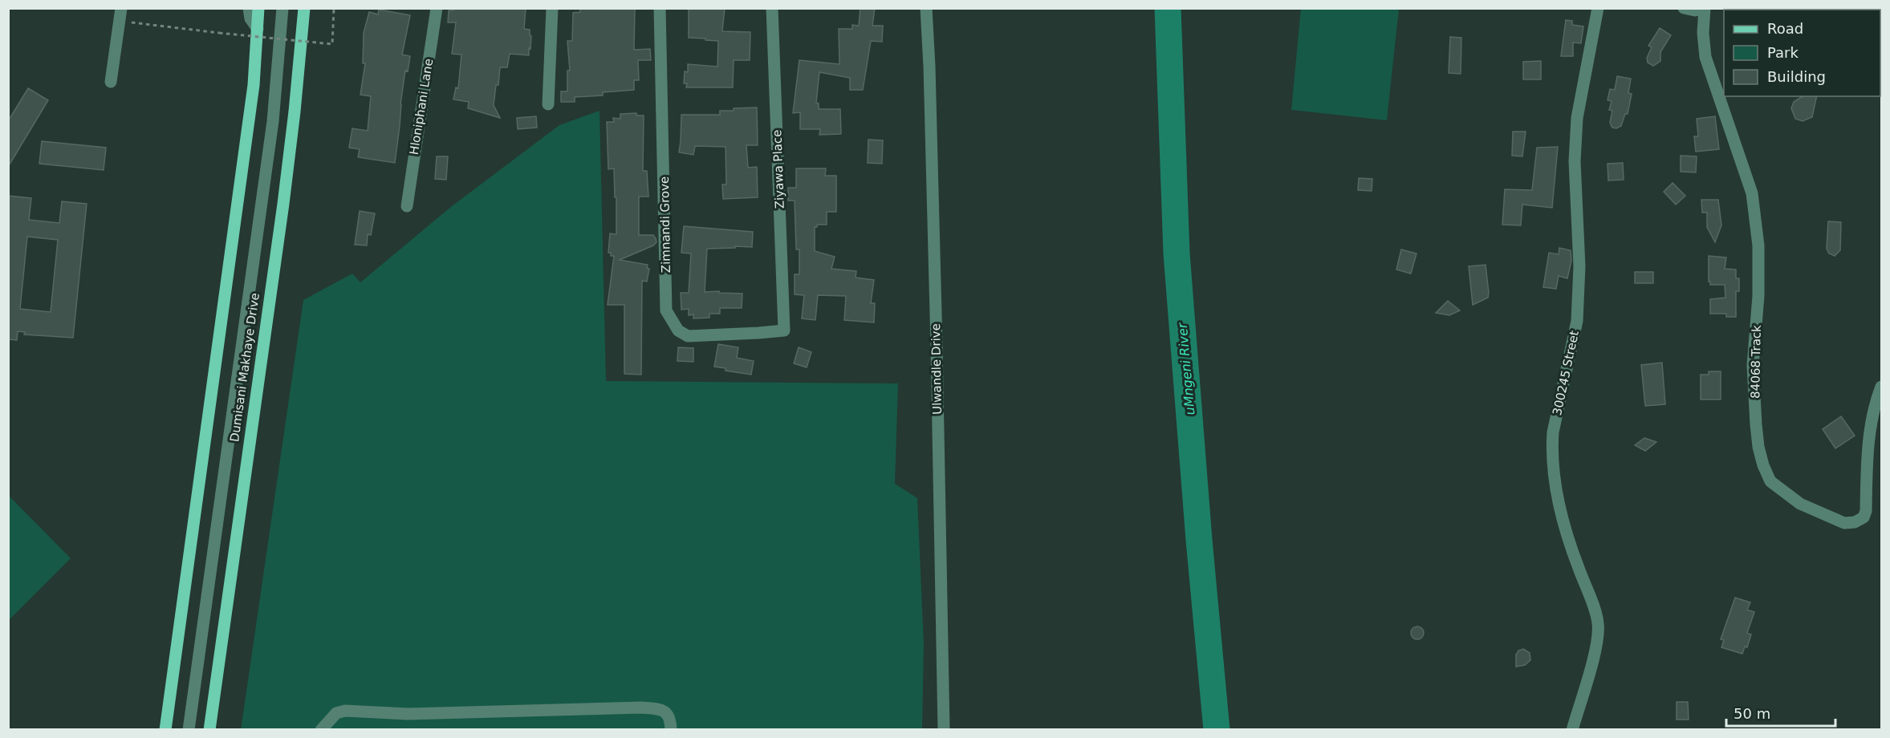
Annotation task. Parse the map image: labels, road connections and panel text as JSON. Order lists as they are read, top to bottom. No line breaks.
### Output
{"streets":{"main road":["Dumisani Makhaye Drive"],"street":["Hloniphani Lane","Ziyawa Place","Zimnandi Grove","84068 Track","Ulwandle Drive","300245 Street"]},"crossings":[["Ziyawa Place","Zimnandi Grove"]],"water":["uMngeni River"],"legend":["Road","Park","Building"],"scale_bar":"50 m"}
